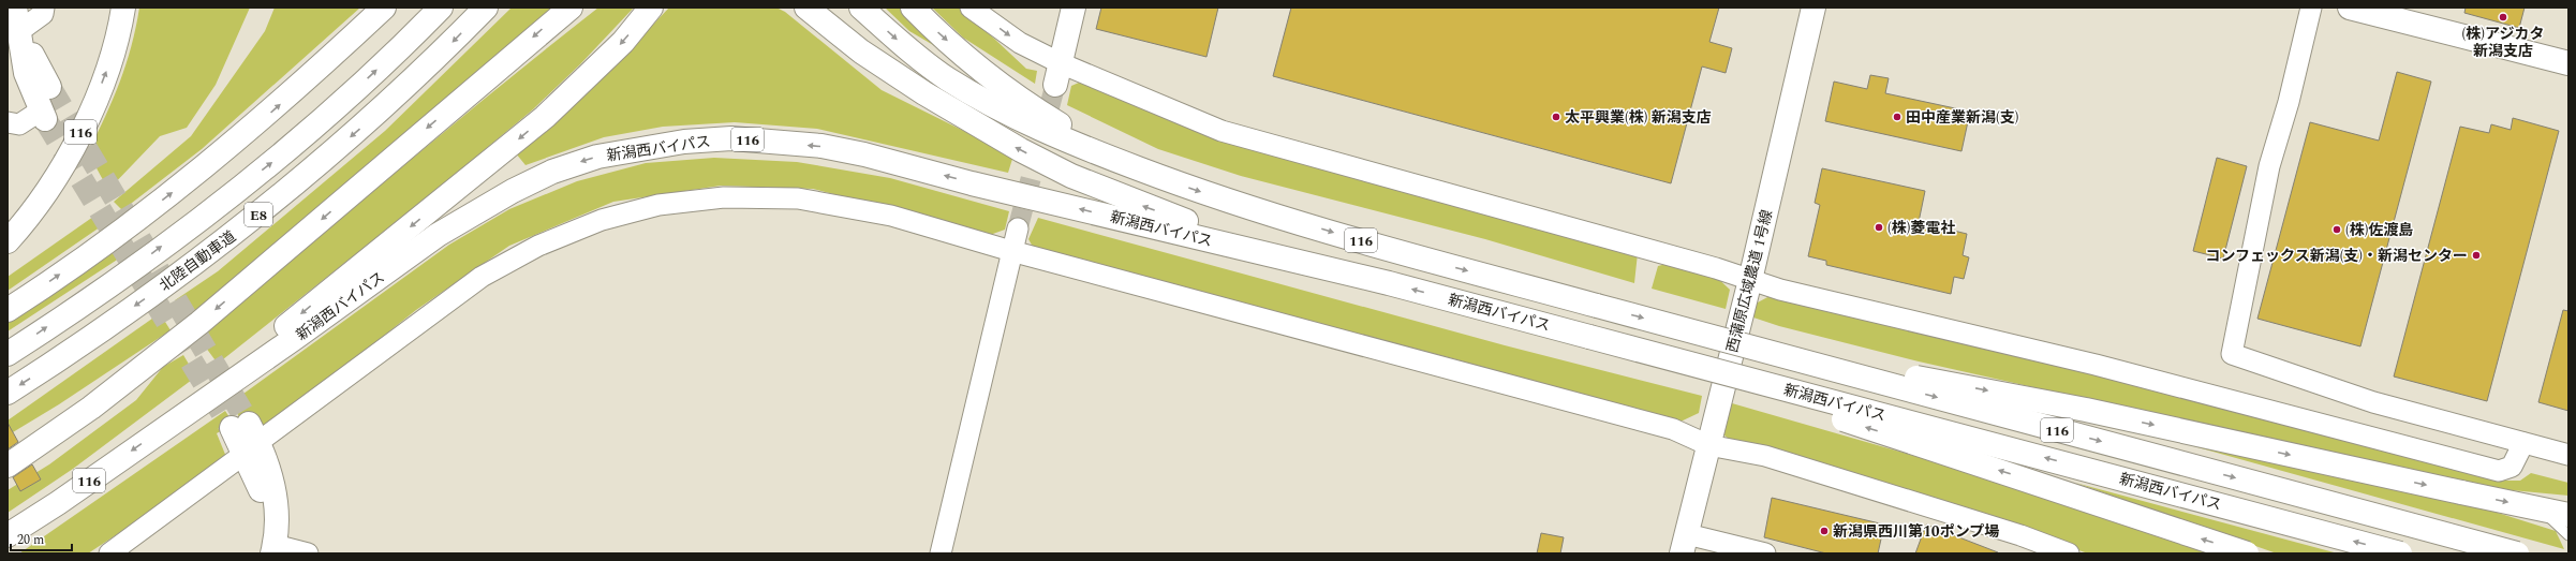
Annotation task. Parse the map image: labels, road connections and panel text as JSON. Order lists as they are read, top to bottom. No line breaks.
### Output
{"streets":{"main road":["116","新潟西バイパス","E8","北陸自動車道","西蒲原広域農道 1号線"]},"places":["(株)アジカタ 新潟支店","太平興業(株) 新潟支店","田中産業新潟(支)","(株)菱電社","(株)佐渡島","コンフェックス新潟(支)・新潟センター","新潟県西川第10ポンプ場"],"scale_bar":"20 m"}
